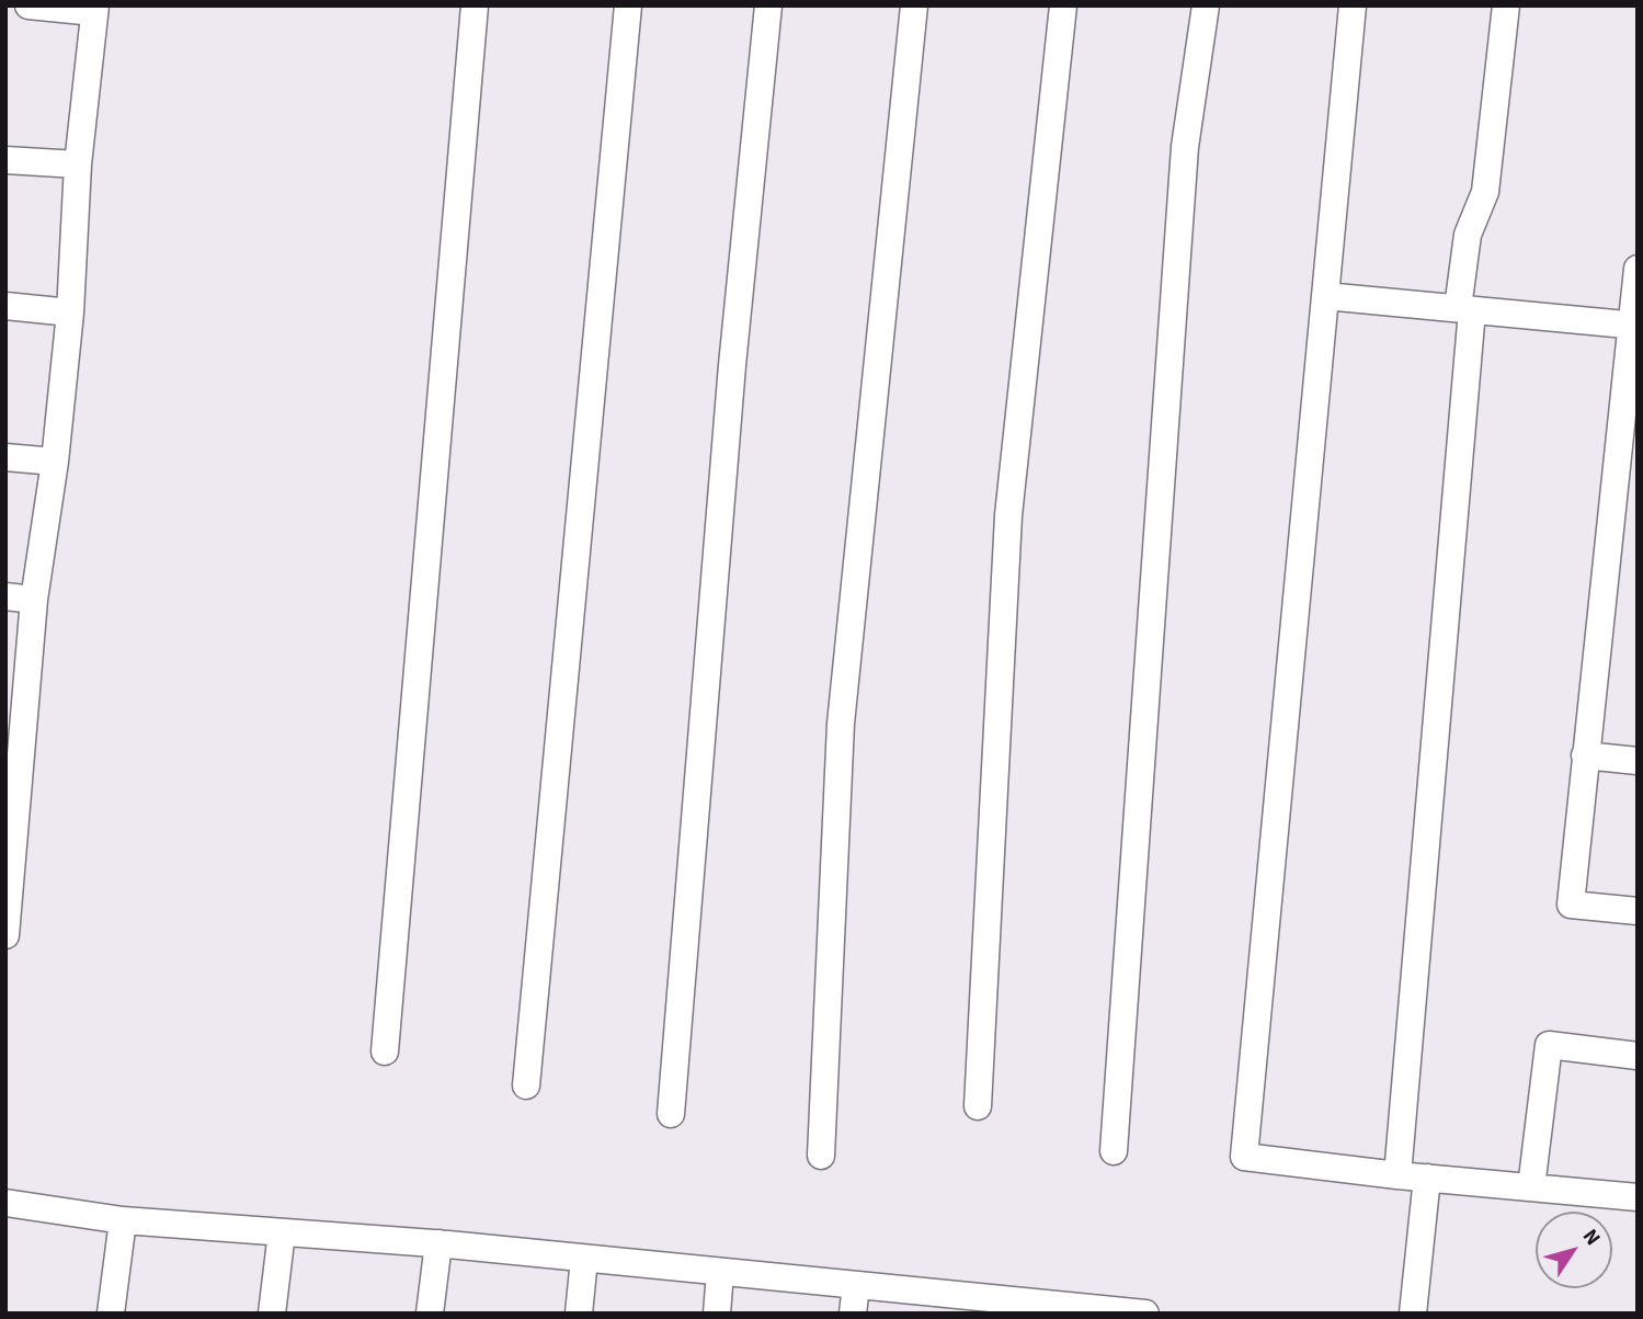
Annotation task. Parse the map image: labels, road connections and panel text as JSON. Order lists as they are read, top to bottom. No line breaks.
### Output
{"north":"top right"}
